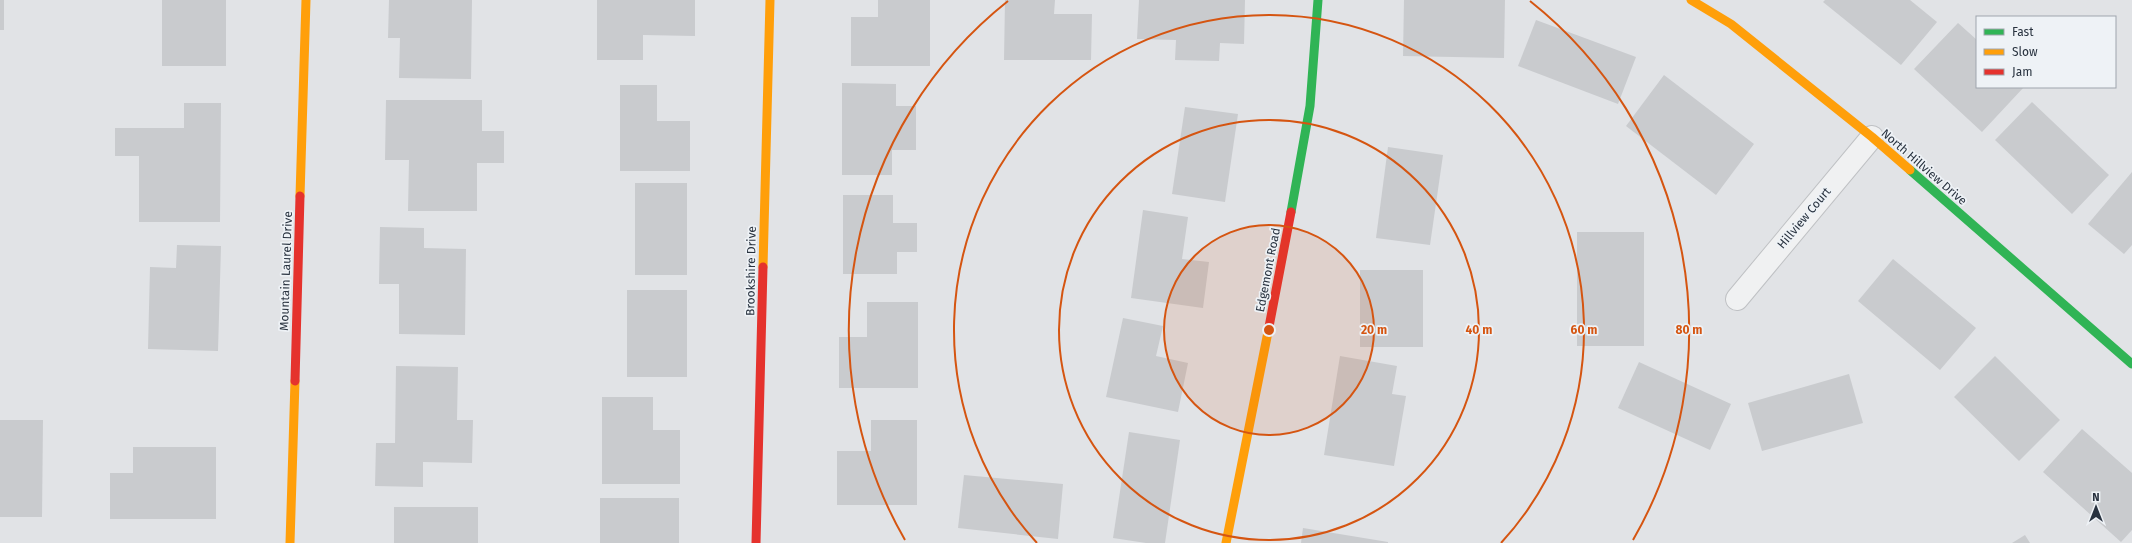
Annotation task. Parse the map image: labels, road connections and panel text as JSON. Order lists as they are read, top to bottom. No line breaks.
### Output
{"streets":{"street":["North Hillview Drive","Hillview Court","Edgemont Road","Mountain Laurel Drive","Brookshire Drive"]},"crossings":[["North Hillview Drive","Hillview Court"]],"legend":["Fast","Slow","Jam"],"north":"top","rings":["20 m","40 m","60 m","80 m"]}
